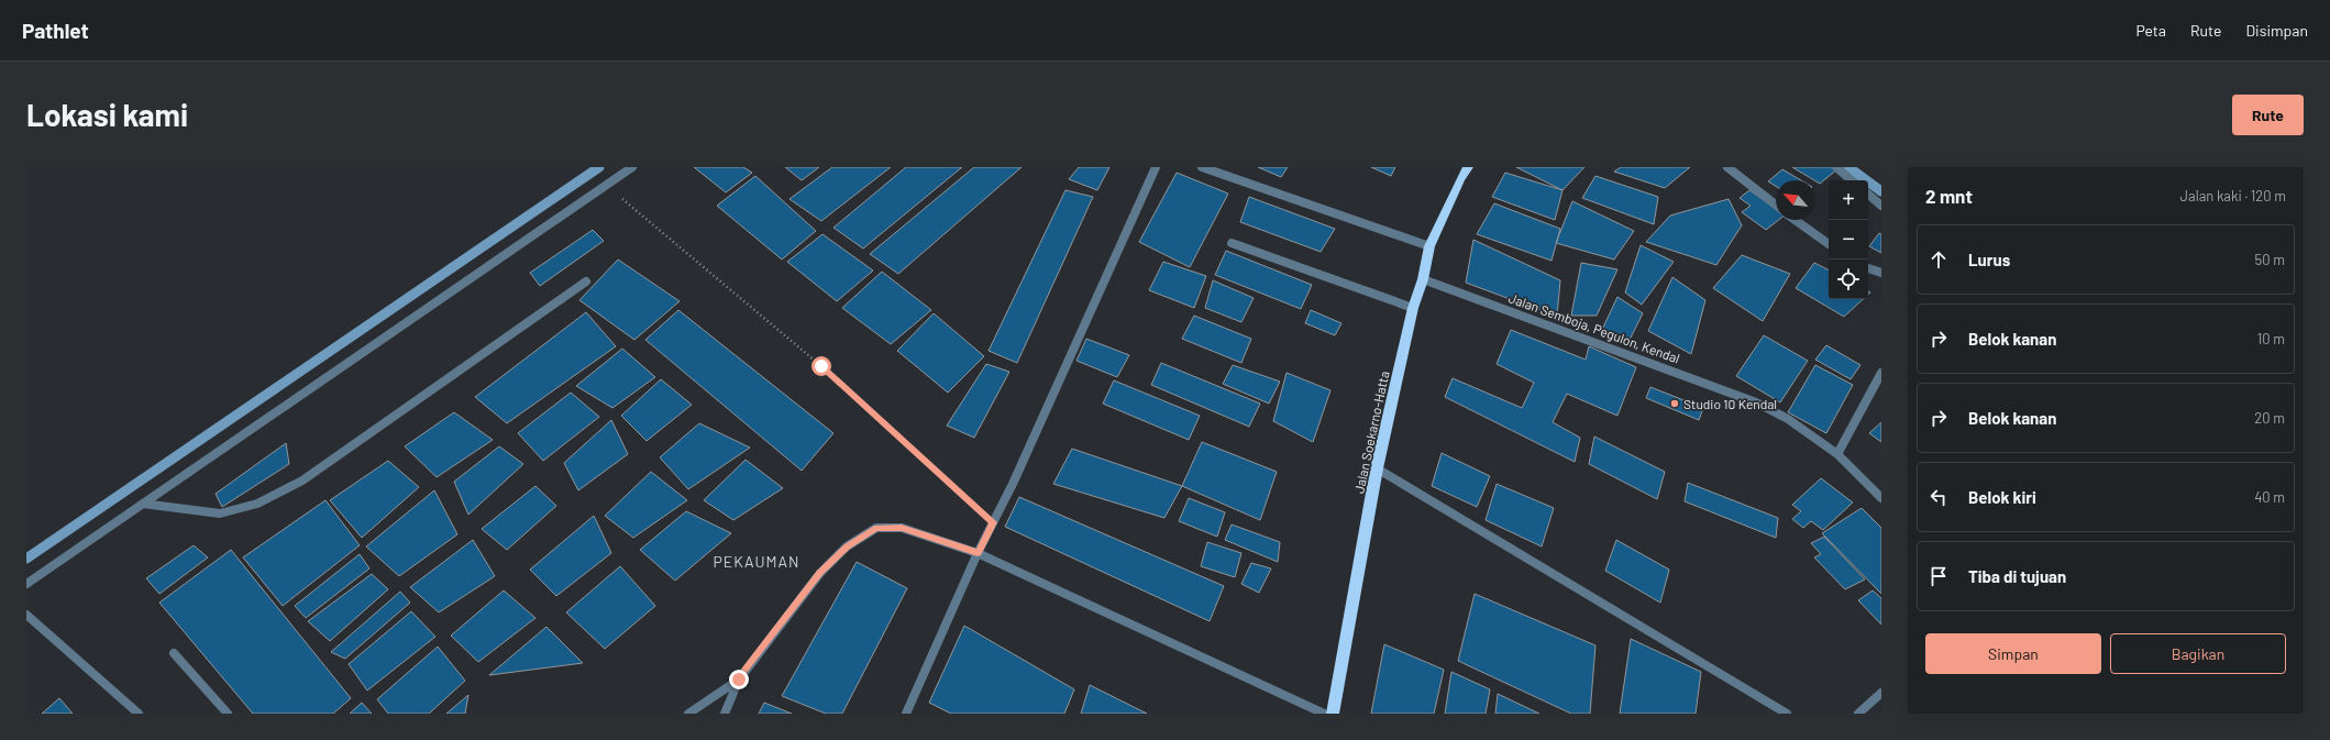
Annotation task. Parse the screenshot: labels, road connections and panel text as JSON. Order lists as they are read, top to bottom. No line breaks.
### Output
{"streets":{"highway":["Jalan Soekarno-Hatta"],"street":["Jalan Semboja, Pegulon, Kendal"]},"crossings":[["Jalan Semboja, Pegulon, Kendal","Jalan Soekarno-Hatta"]],"districts":["PEKAUMAN"],"places":["Studio 10 Kendal"],"north":"top left","page":{"header":"Pathlet","nav":["Peta","Rute","Disimpan"],"buttons":["Rute",["Simpan","Bagikan"]],"title":"Lokasi kami","heading":["2 mnt","Jalan kaki · 120 m"],"map_buttons":["+","−"],"list":[["Lurus","50 m"],["Belok kanan","10 m"],["Belok kanan","20 m"],["Belok kiri","40 m"],"Tiba di tujuan"]}}
